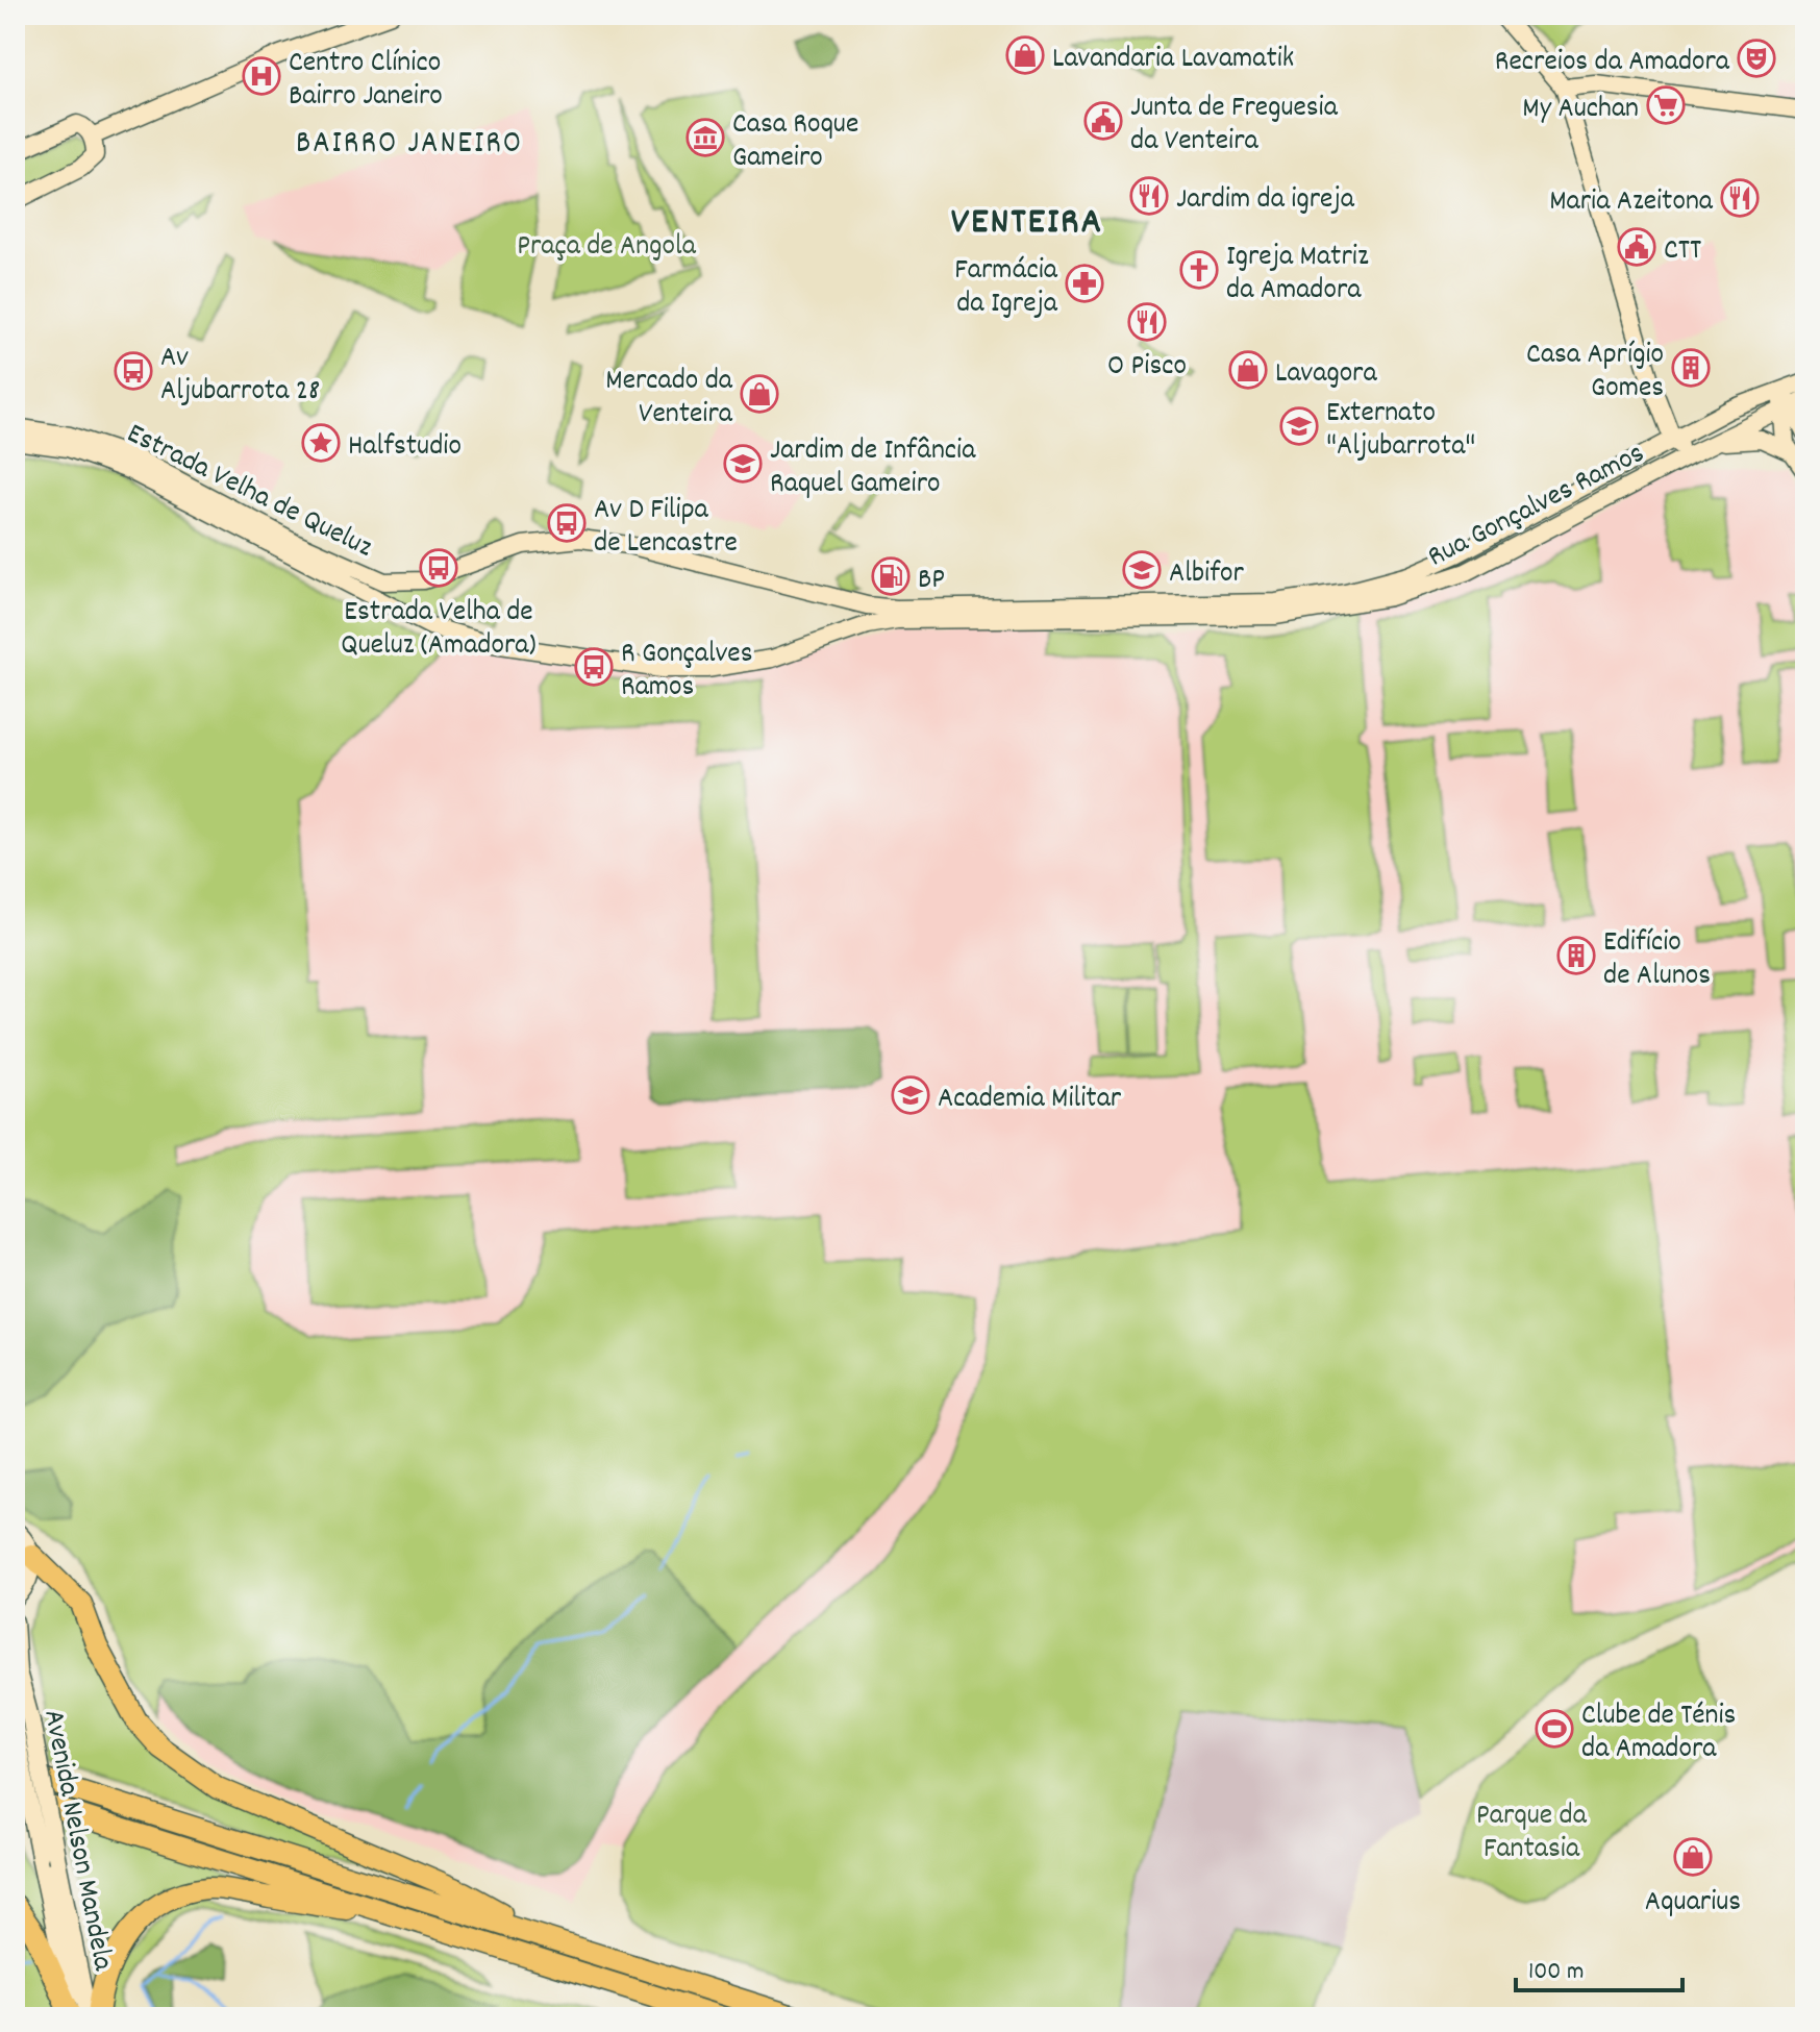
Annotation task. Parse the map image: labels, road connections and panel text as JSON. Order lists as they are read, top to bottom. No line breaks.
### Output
{"streets":{"main road":["Estrada Velha de Queluz","Rua Gonçalves Ramos","Avenida Nelson Mandela"]},"crossings":[["Estrada Velha de Queluz","Rua Gonçalves Ramos"]],"districts":["BAIRRO JANEIRO","VENTEIRA"],"parks":["Praça de Angola","Parque da Fantasia"],"places":{"shop":["Lavandaria Lavamatik","Lavagora","Mercado da Venteira","Aquarius"],"theatre":["Recreios da Amadora"],"hospital":["Centro Clínico Bairro Janeiro"],"supermarket":["My Auchan"],"public building":["Junta de Freguesia da Venteira","CTT"],"museum":["Casa Roque Gameiro"],"restaurant":["Jardim da igreja","Maria Azeitona","O Pisco"],"church":["Igreja Matriz da Amadora"],"pharmacy":["Farmácia da Igreja"],"building":["Casa Aprígio Gomes","Edifício de Alunos"],"bus stop":["Av Aljubarrota 28","Av D Filipa de Lencastre","Estrada Velha de Queluz (Amadora)","R Gonçalves Ramos"],"school or university":["Externato \"Aljubarrota\"","Jardim de Infância Raquel Gameiro","Albifor","Academia Militar"],"place":["Halfstudio"],"fuel station":["BP"],"sports":["Clube de Ténis da Amadora"]},"scale_bar":"100 m"}
